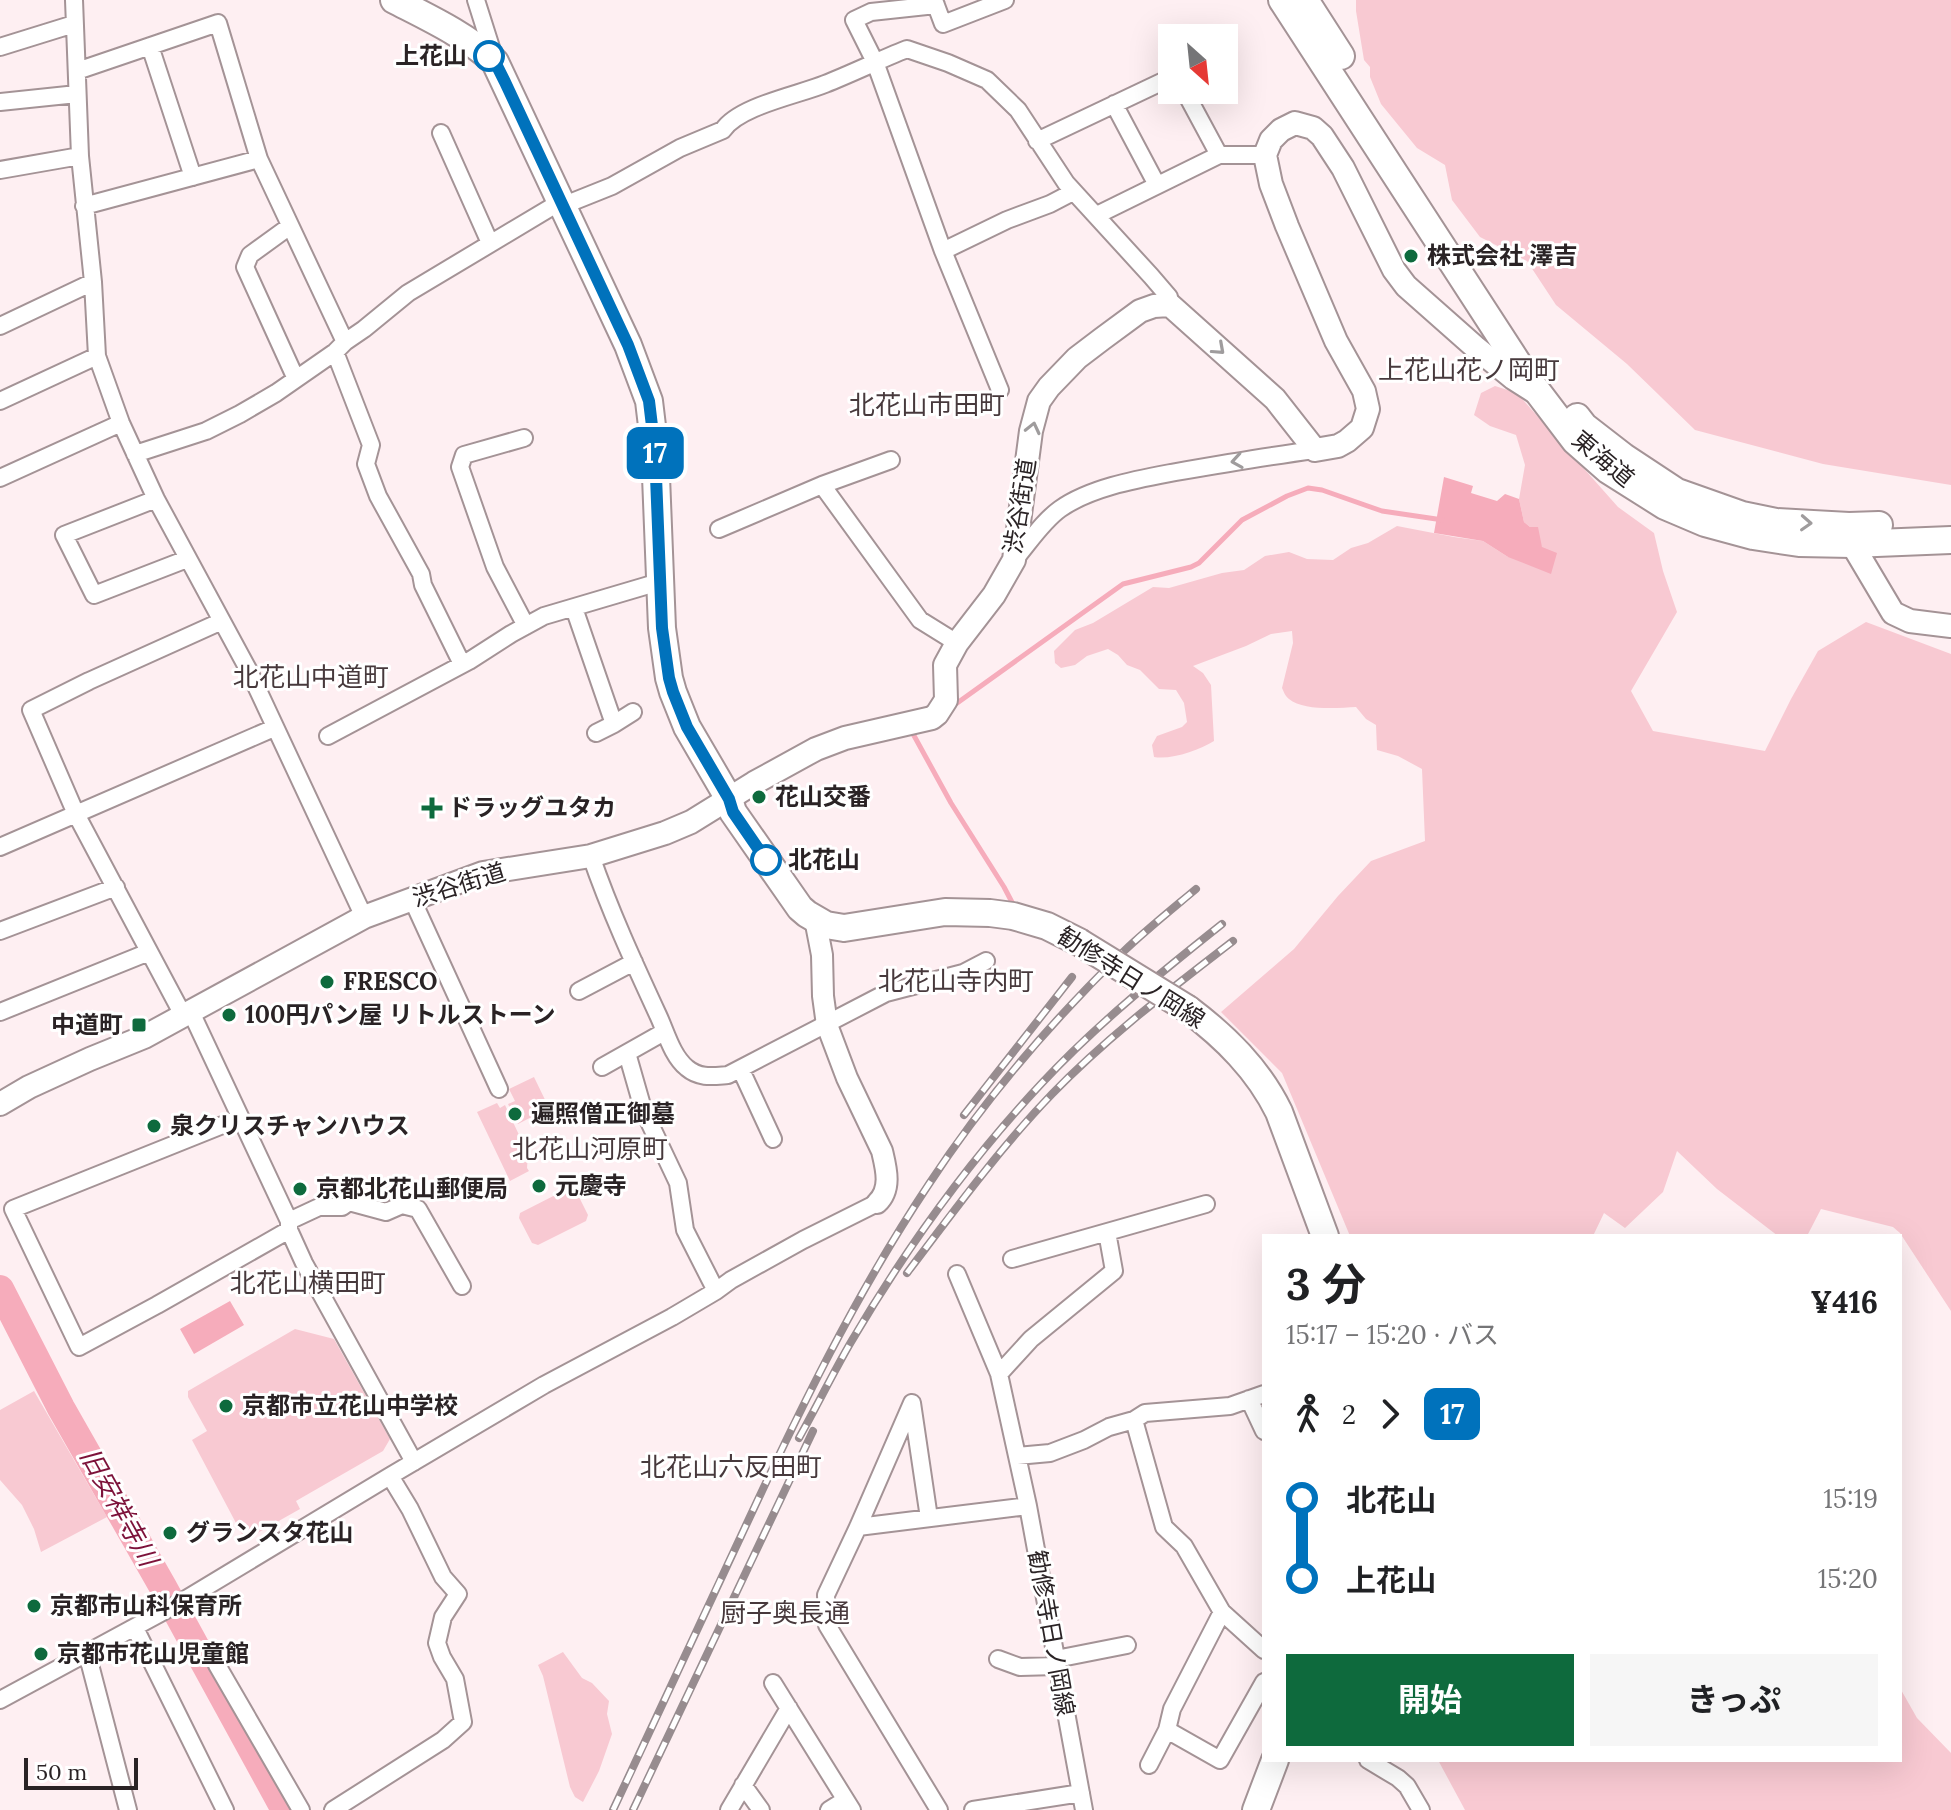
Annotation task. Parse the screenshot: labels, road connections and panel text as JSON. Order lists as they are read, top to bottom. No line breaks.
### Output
{"streets":{"main road":["東海道","渋谷街道","勧修寺日ノ岡線"]},"districts":["上花山花ノ岡町","北花山市田町","北花山中道町","北花山寺内町","北花山河原町","北花山横田町","北花山六反田町","厨子奥長通"],"water":["旧安祥寺川"],"places":{"other":["上花山","株式会社 澤吉","花山交番","北花山","FRESCO","100円パン屋 リトルストーン","遍照僧正御墓","泉クリスチャンハウス","元慶寺","京都北花山郵便局","京都市立花山中学校","グランスタ花山","京都市山科保育所","京都市花山児童館"],"health":["ドラッグユタカ"],"transit":["中道町"]},"lines":["bus line 17"],"scale_bar":"50 m","north":"bottom right","page":{"on_map":"17","heading":["3 分","15:17 – 15:20 · バス","¥416"],"legs":["2","17"],"list":[{"name":"北花山","value":"15:19"},{"name":"上花山","value":"15:20"}],"buttons":["開始","きっぷ"],"scale":"50 m"}}
